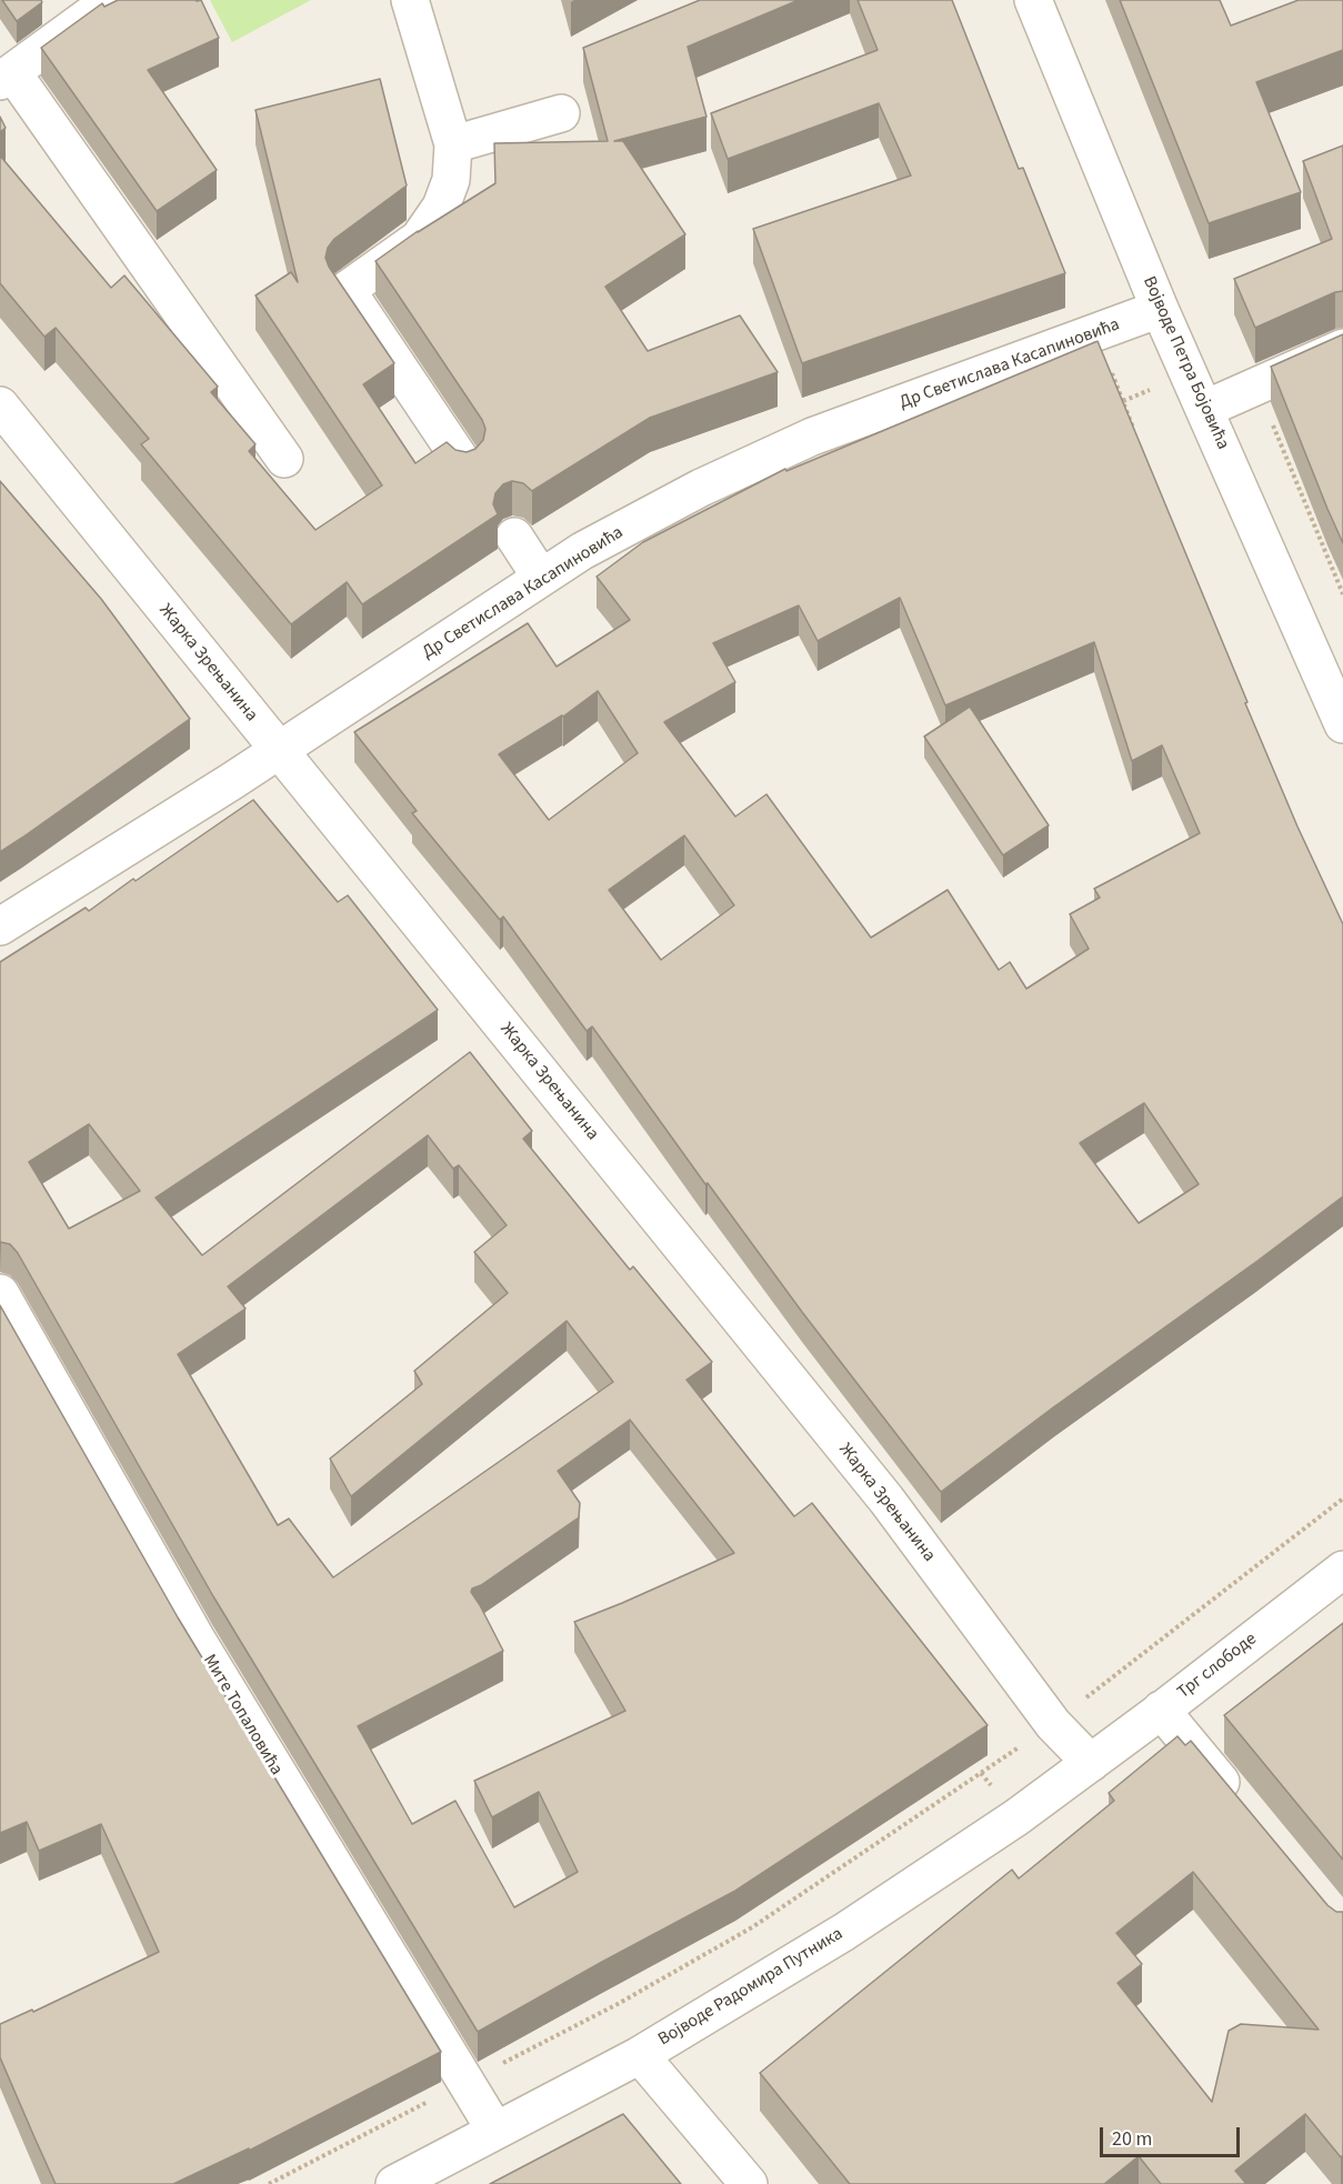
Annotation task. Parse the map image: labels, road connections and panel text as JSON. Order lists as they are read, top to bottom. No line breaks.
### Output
{"streets":{"street":["Војводе Петра Бојовића","Др Светислава Касапиновића","Жарка Зрењанина","Трг слободе","Мите Топаловића","Војводе Радомира Путника"]},"crossings":[["Војводе Петра Бојовића","Др Светислава Касапиновића"],["Др Светислава Касапиновића","Жарка Зрењанина"],["Жарка Зрењанина","Трг слободе"],["Жарка Зрењанина","Војводе Радомира Путника"],["Трг слободе","Војводе Радомира Путника"],["Мите Топаловића","Војводе Радомира Путника"]],"scale_bar":"20 m"}
